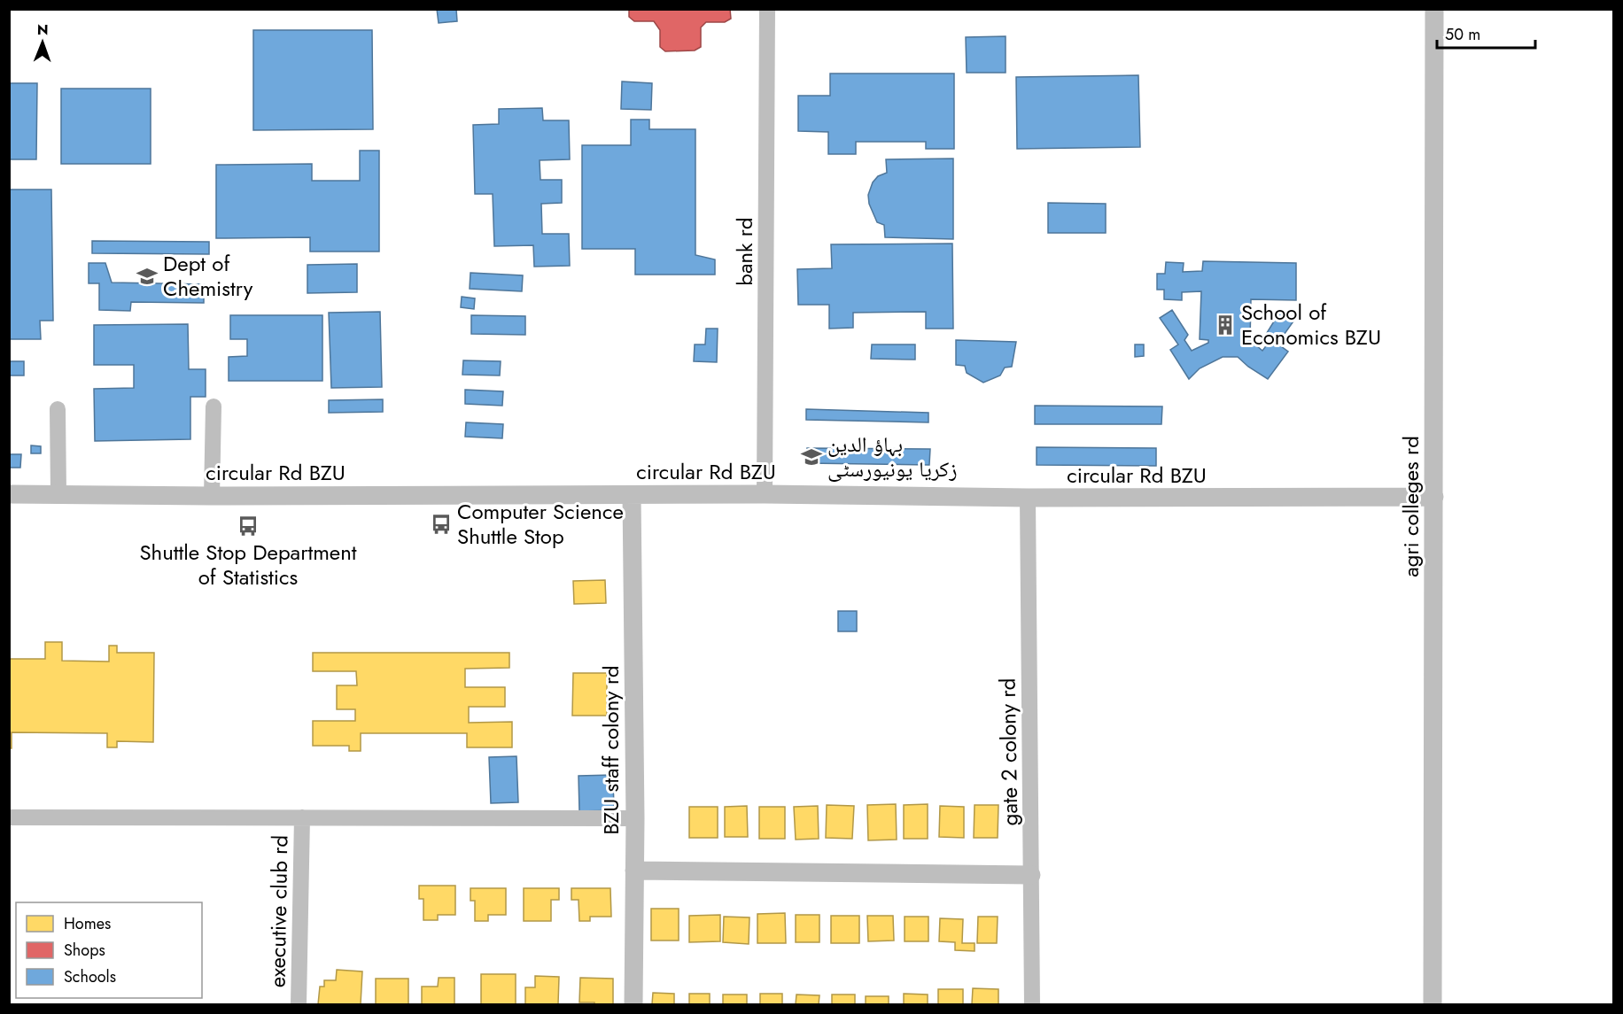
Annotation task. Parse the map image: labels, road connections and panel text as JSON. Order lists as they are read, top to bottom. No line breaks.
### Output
{"streets":{"street":["bank rd","circular Rd BZU","agri colleges rd","BZU staff colony rd","gate 2 colony rd","executive club rd"]},"crossings":[["bank rd","circular Rd BZU"],["circular Rd BZU","agri colleges rd"],["circular Rd BZU","BZU staff colony rd"],["circular Rd BZU","gate 2 colony rd"]],"places":{"school or university":["Dept of Chemistry","بہاؤ الدین زکریا یونیورسٹی"],"building":["School of Economics BZU"],"bus stop":["Computer Science Shuttle Stop","Shuttle Stop Department of Statistics"]},"legend":["Homes","Shops","Schools"],"scale_bar":"50 m","north":"top"}
